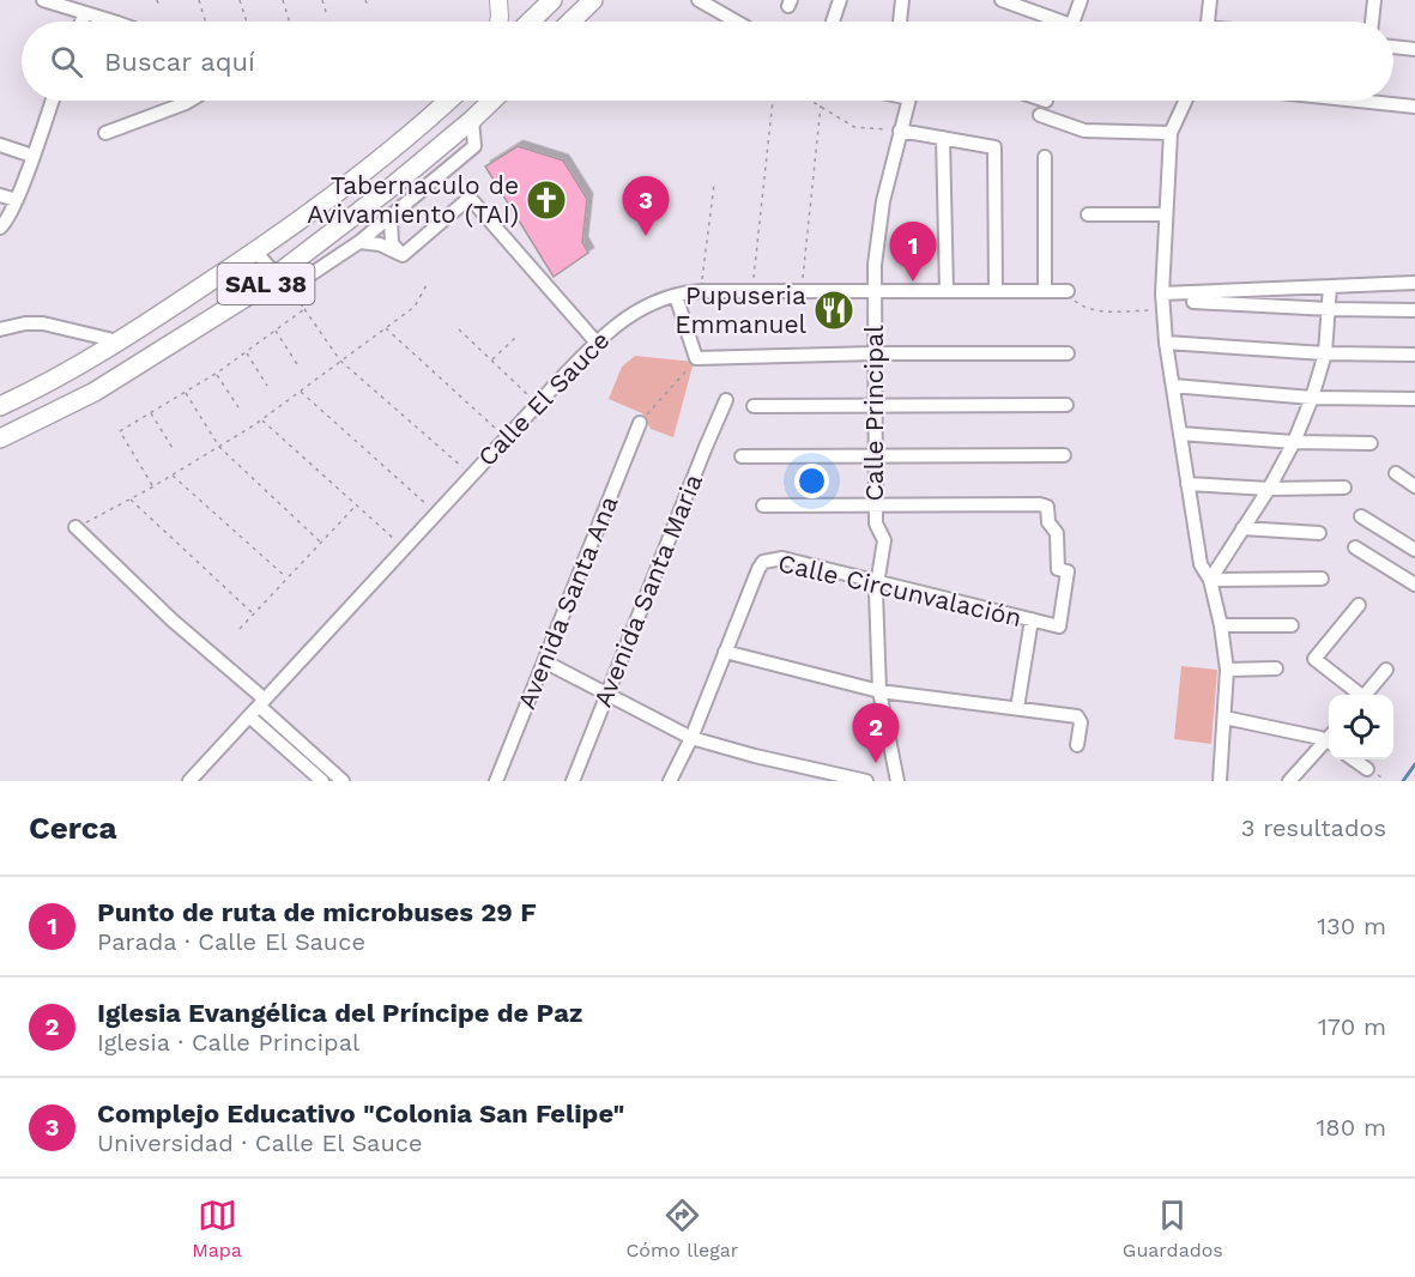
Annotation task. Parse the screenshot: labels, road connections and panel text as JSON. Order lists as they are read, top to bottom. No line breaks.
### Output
{"streets":{"highway":["SAL 38"],"street":["Calle El Sauce","Calle Principal","Avenida Santa Maria","Calle Circunvalación","Avenida Santa Ana"]},"crossings":[["Calle El Sauce","Calle Principal"],["Calle Principal","Calle Circunvalación"]],"places":{"church":["Tabernaculo de Avivamiento (TAI)"],"restaurant":["Pupuseria Emmanuel"]},"page":{"search":"Buscar aquí","pins":["3","1","2"],"heading":["Cerca","3 resultados"],"list":[{"mark":"1","name":"Punto de ruta de microbuses 29 F","note":"Parada · Calle El Sauce","value":"130 m"},{"mark":"2","name":"Iglesia Evangélica del Príncipe de Paz","note":"Iglesia · Calle Principal","value":"170 m"},{"mark":"3","name":"Complejo Educativo \"Colonia San Felipe\"","note":"Universidad · Calle El Sauce","value":"180 m"}],"nav":["Mapa","Cómo llegar","Guardados"]}}
